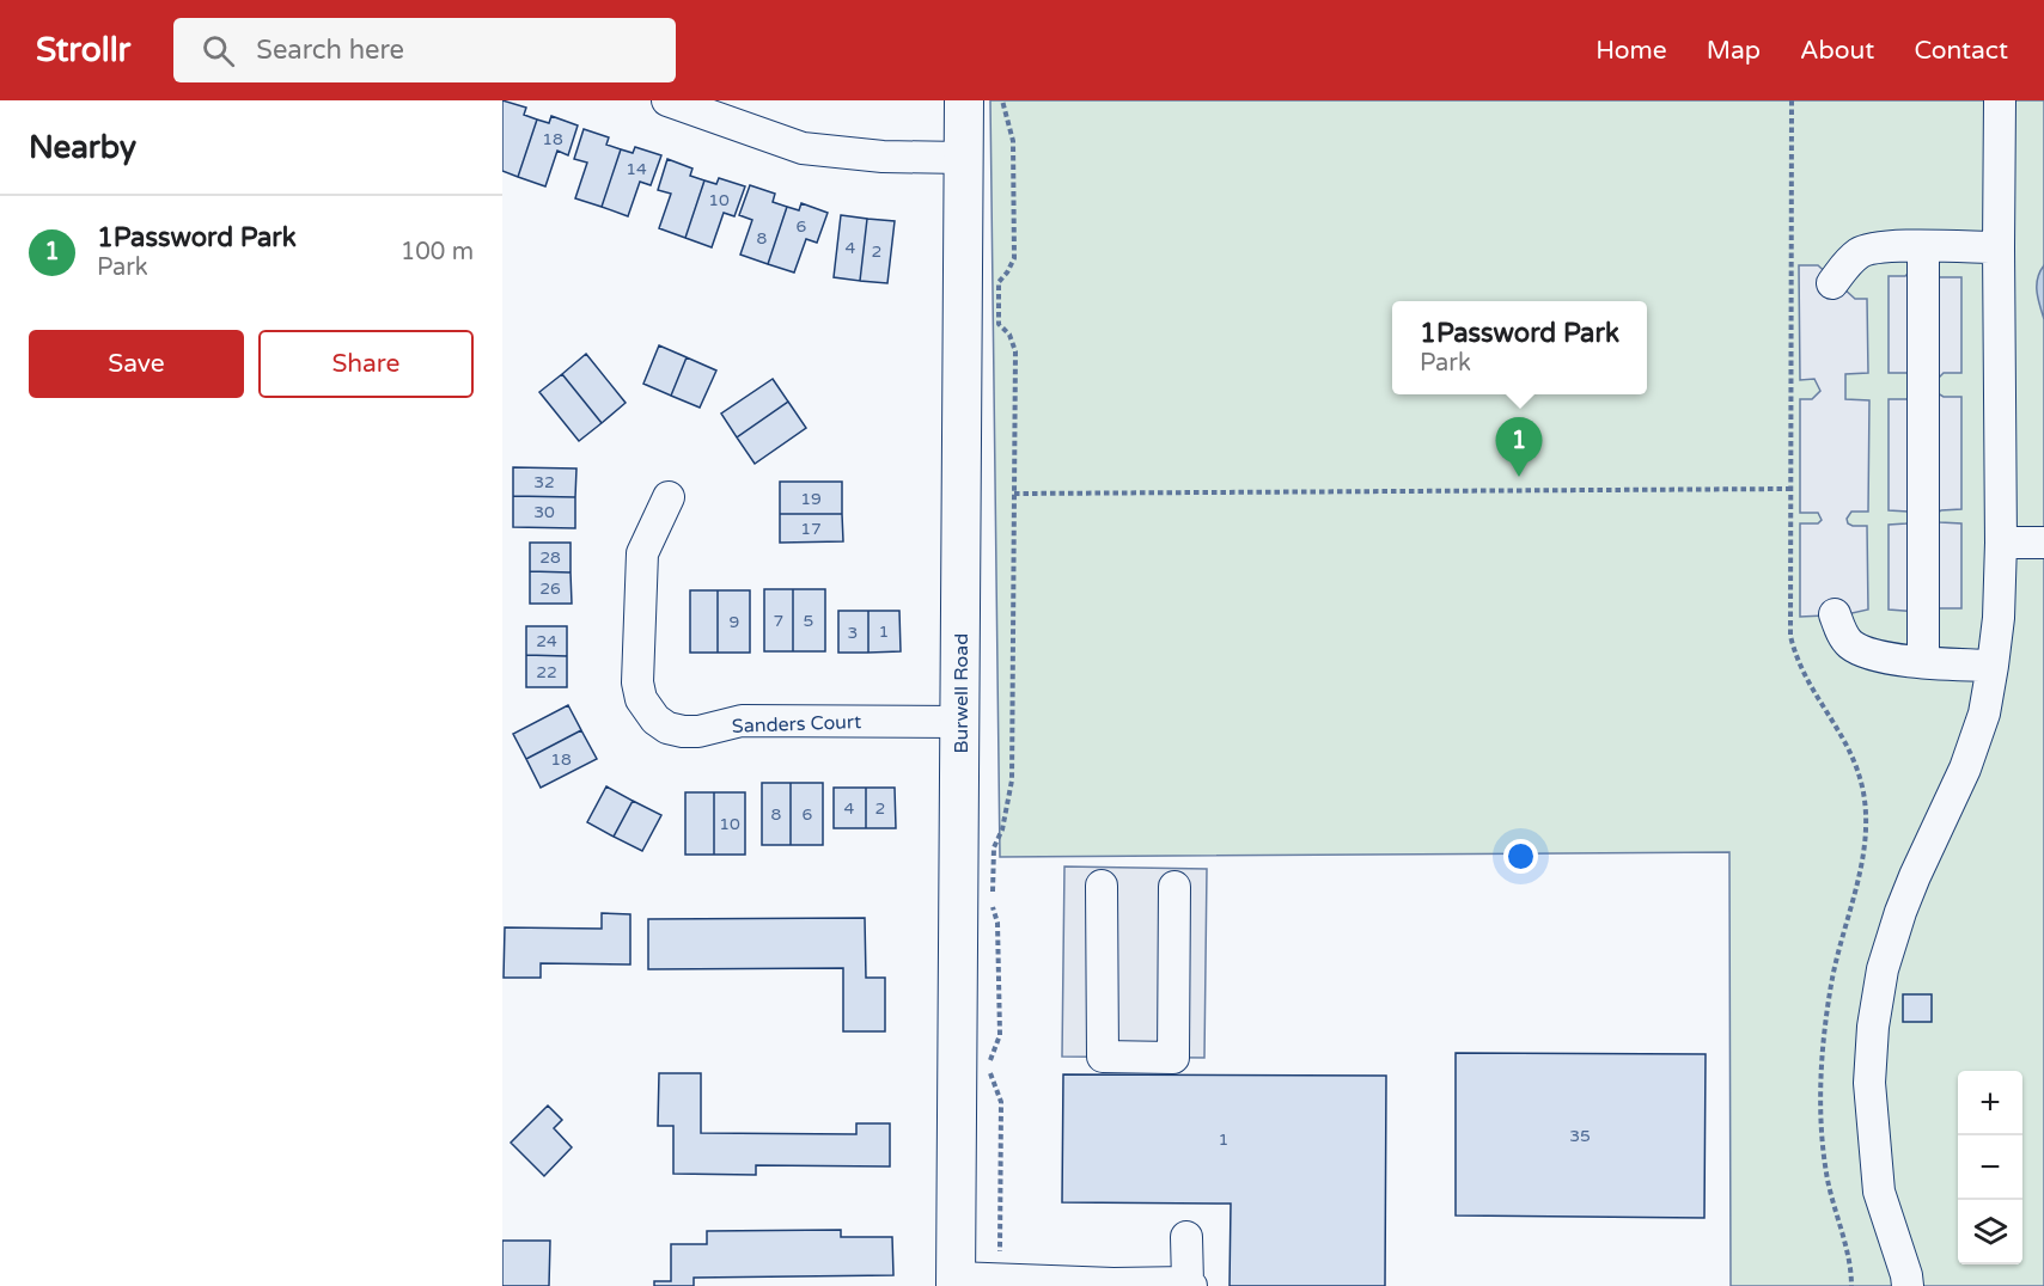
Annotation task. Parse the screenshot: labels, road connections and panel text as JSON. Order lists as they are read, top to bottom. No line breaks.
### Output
{"streets":{"main road":["Burwell Road"],"street":["Sanders Court"]},"crossings":[["Burwell Road","Sanders Court"]],"house_numbers":["18","14","10","6","8","4","2","32","19","30","17","28","26","7","5","9","1","3","24","22","18","4","2","8","6","10","35","1"],"page":{"header":"Strollr","search":"Search here","nav":["Home","Map","About","Contact"],"heading":"Nearby","list":[{"mark":"1","name":"1Password Park","note":"Park","value":"100 m"}],"popup":["1Password Park","Park"],"buttons":["Save","Share"],"pins":"1","map_buttons":["+","−"]}}
